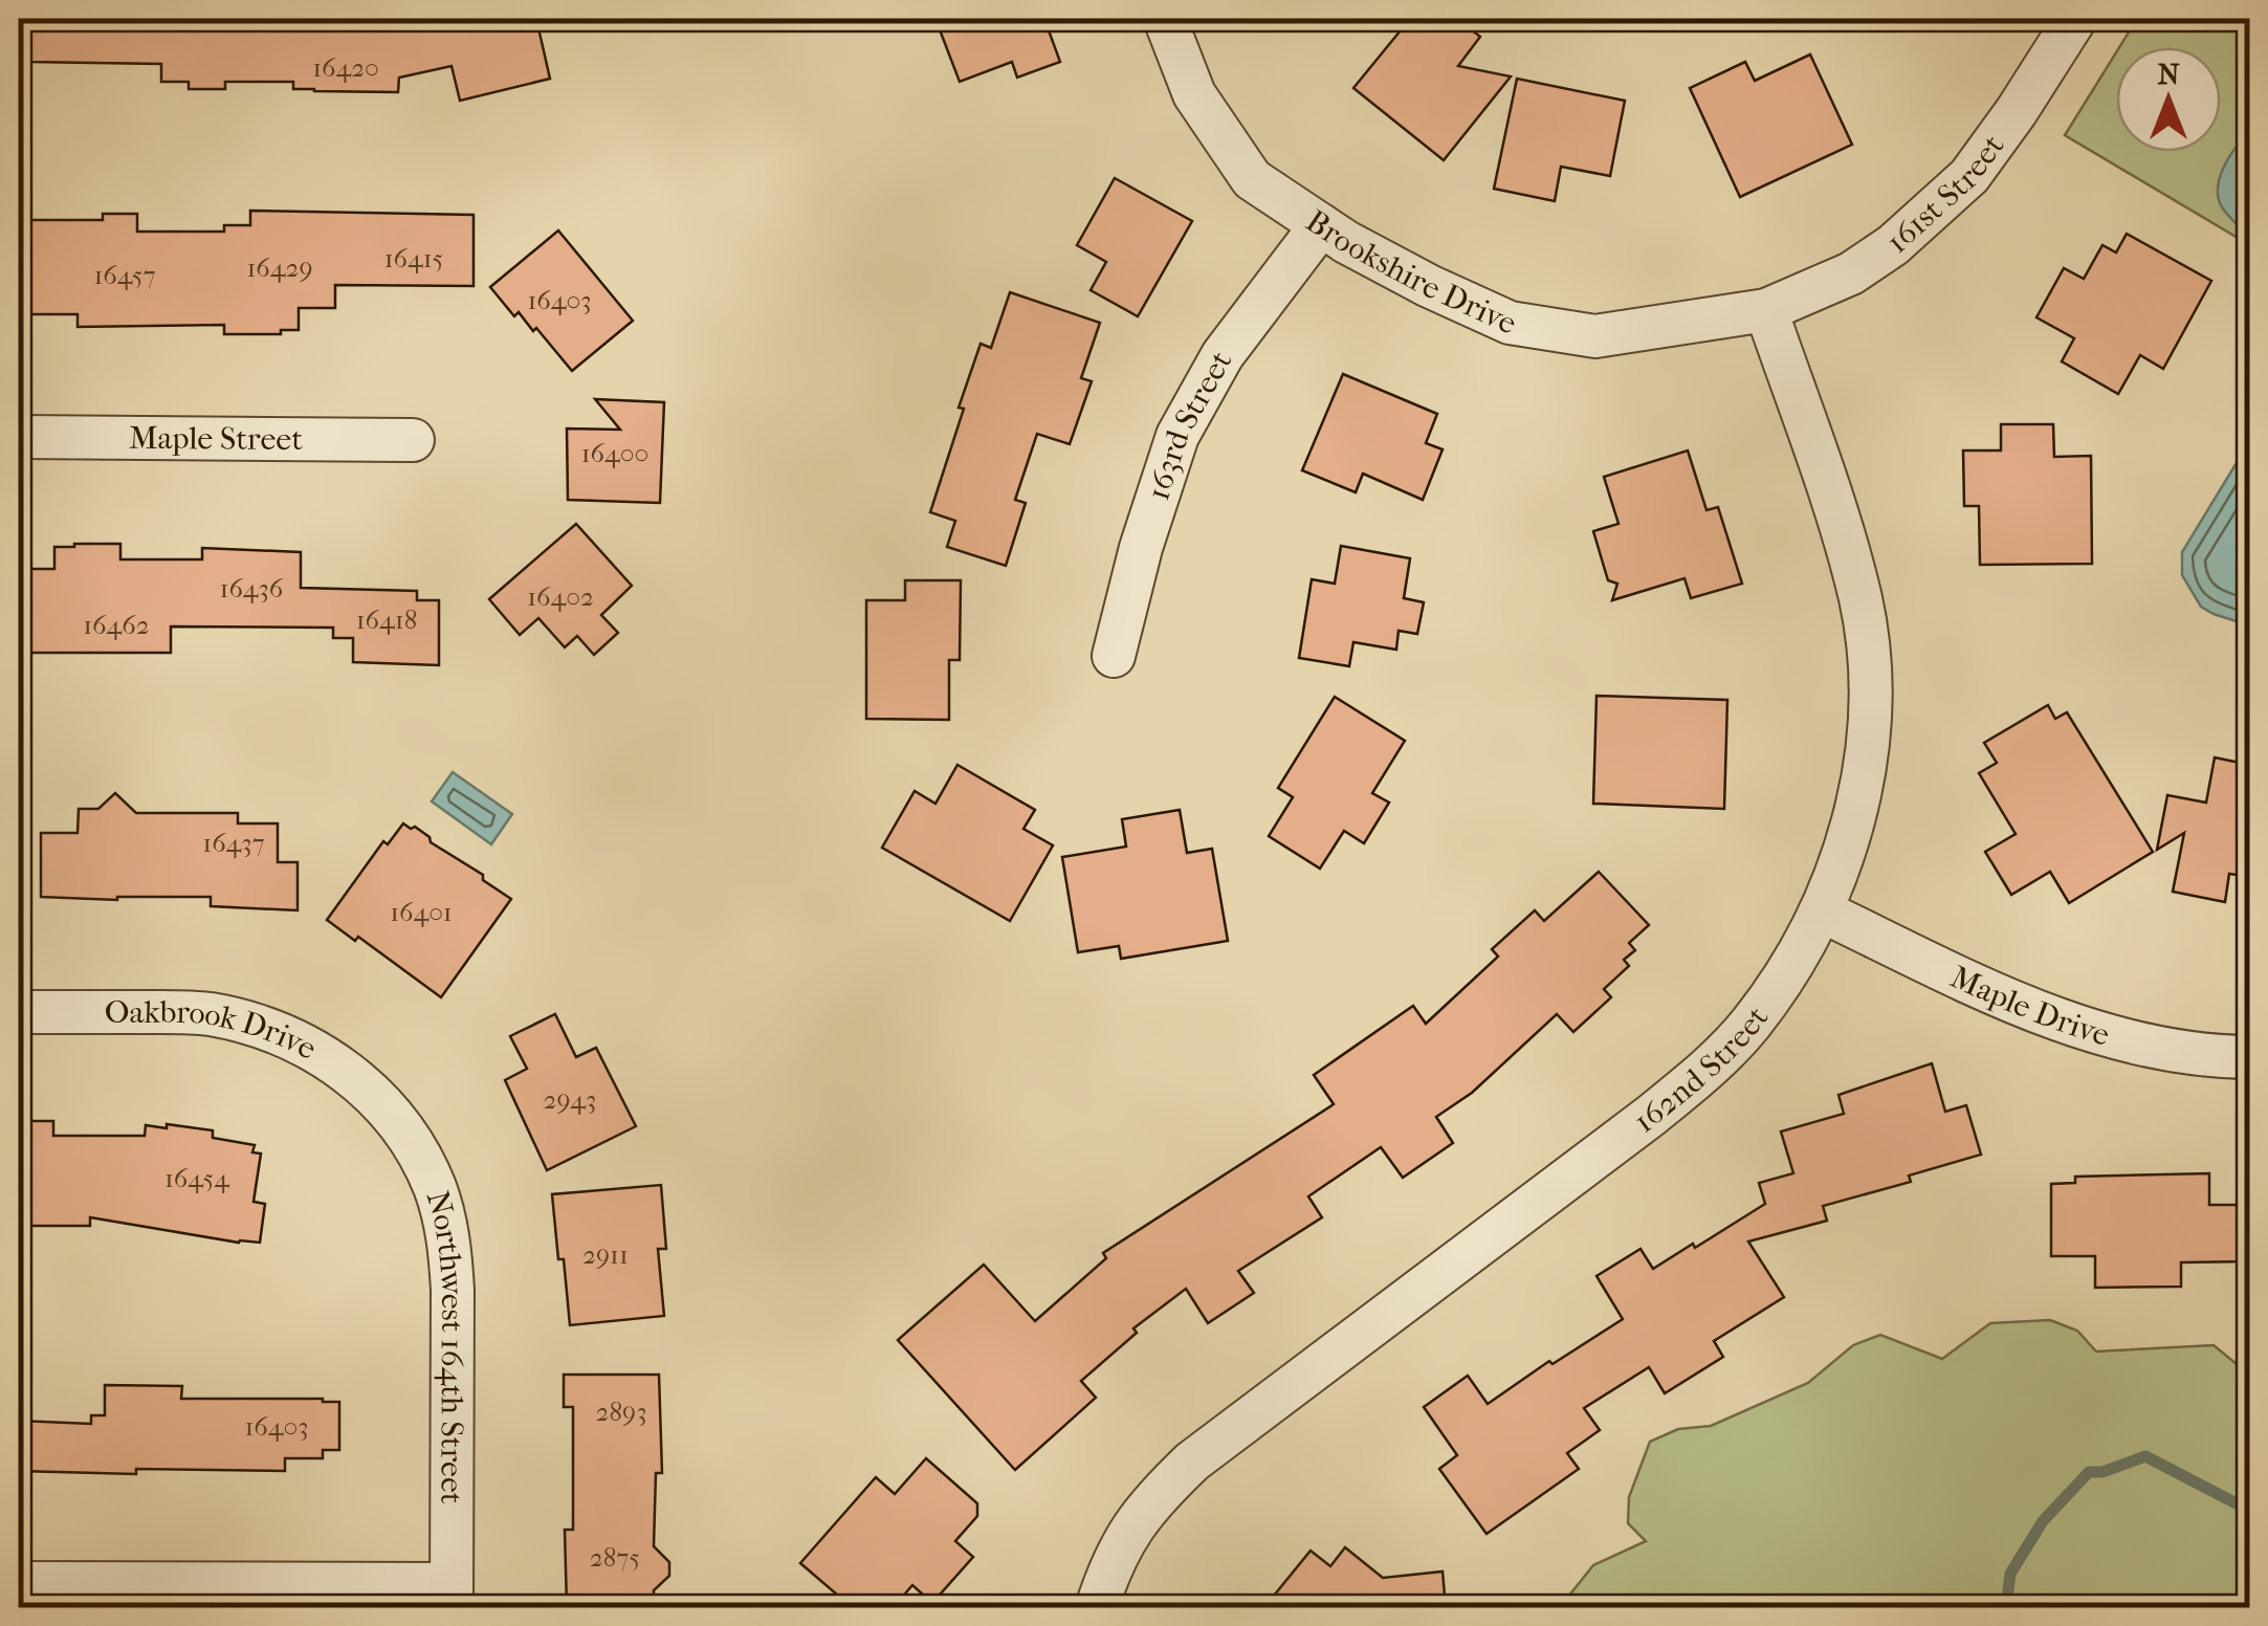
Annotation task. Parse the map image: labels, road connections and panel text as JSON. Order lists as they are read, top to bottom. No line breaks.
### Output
{"streets":{"street":["161st Street","Brookshire Drive","163rd Street","Maple Street","Maple Drive","Oakbrook Drive","162nd Street","Northwest 164th Street"]},"crossings":[["161st Street","Brookshire Drive"],["161st Street","162nd Street"],["Brookshire Drive","163rd Street"],["Brookshire Drive","162nd Street"],["Maple Drive","162nd Street"],["Oakbrook Drive","Northwest 164th Street"]],"house_numbers":["16420","16415","16429","16457","16403","16400","16436","16402","16418","16462","16437","16401","2943","16454","2911","2893","16403","2875"],"north":"top"}
